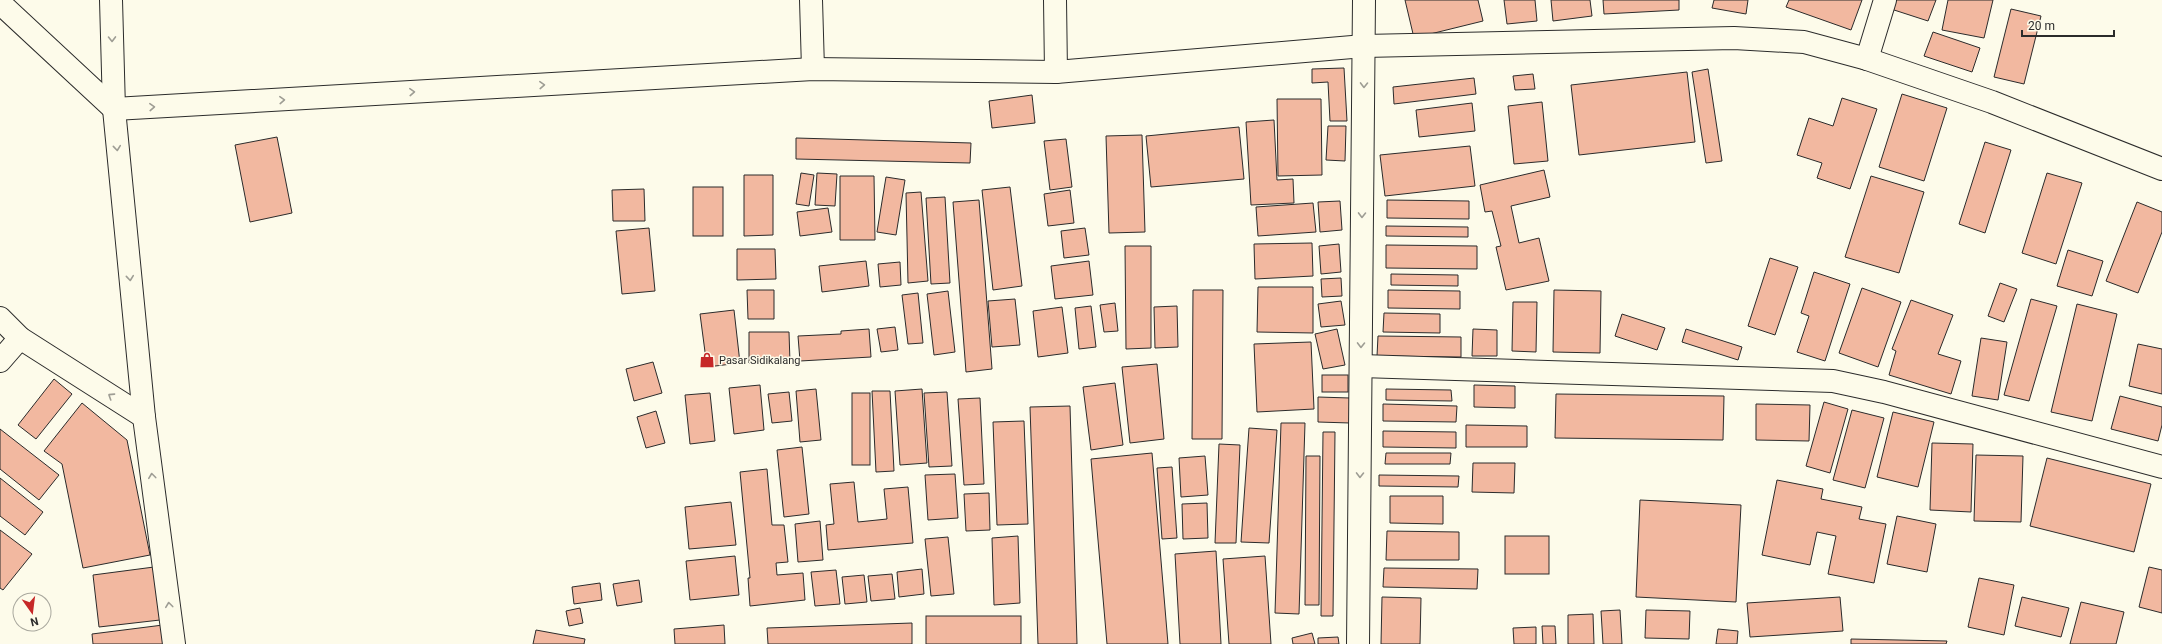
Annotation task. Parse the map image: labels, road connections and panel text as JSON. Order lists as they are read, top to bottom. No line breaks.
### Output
{"places":{"shop":["Pasar Sidikalang"]},"scale_bar":"20 m","north":"bottom"}
